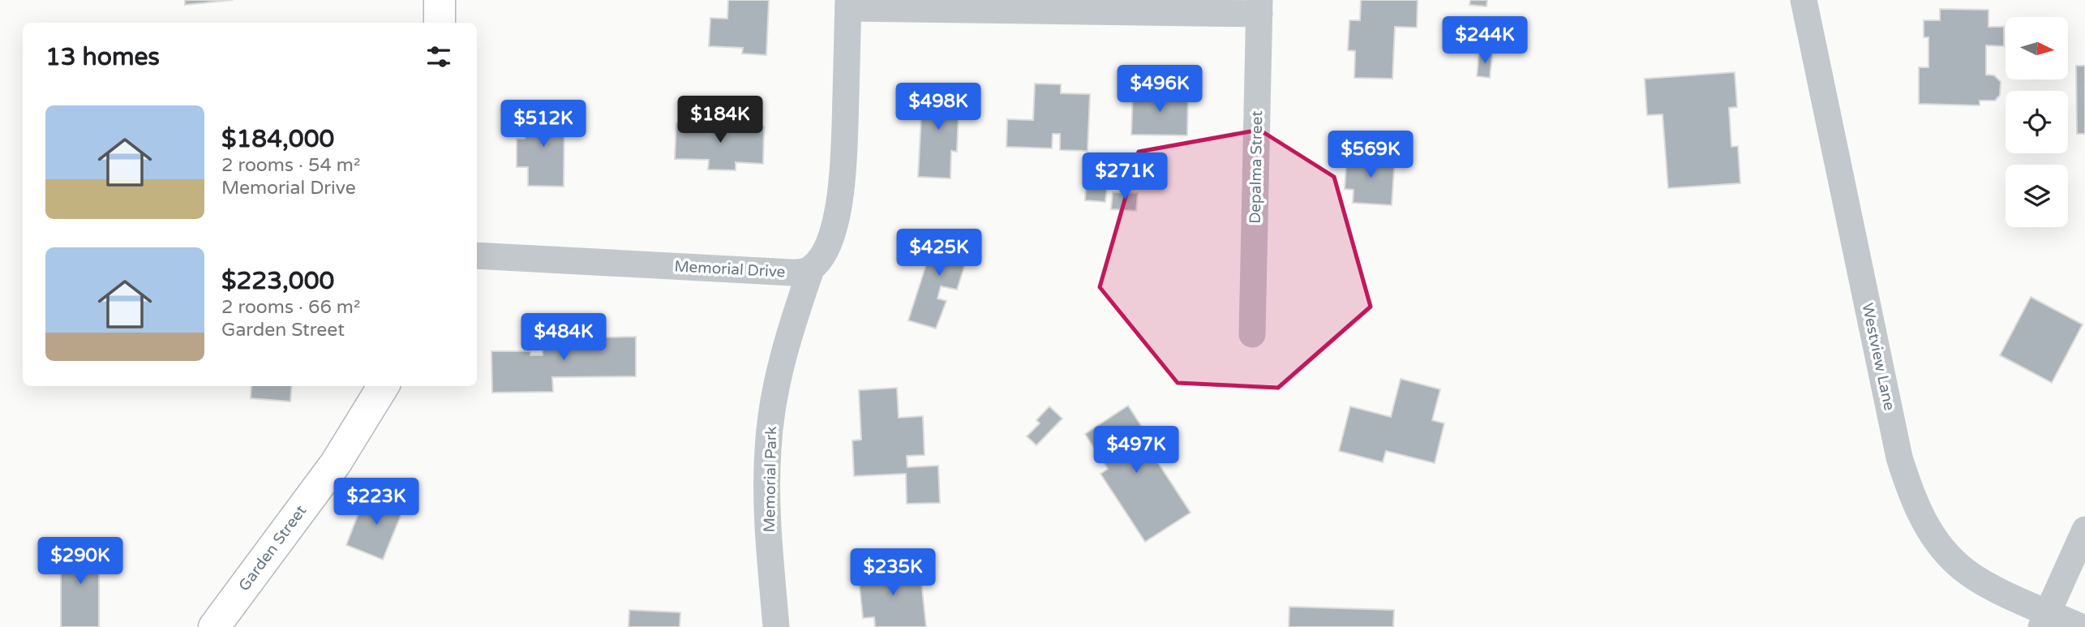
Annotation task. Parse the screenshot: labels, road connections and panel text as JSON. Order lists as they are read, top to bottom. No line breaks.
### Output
{"streets":{"street":["Depalma Street","Memorial Drive","Westview Lane","Memorial Park","Garden Street"]},"crossings":[["Memorial Drive","Memorial Park"]],"north":"right","page":{"price":["$244K","$496K","$498K","$184K","$512K","$569K","$271K","$425K","$484K","$497K","$223K","$290K","$235K"],"heading":"13 homes","list":[{"name":"$184,000","note":"2 rooms · 54 m² · Memorial Drive"},{"name":"$223,000","note":"2 rooms · 66 m² · Garden Street"}]}}
